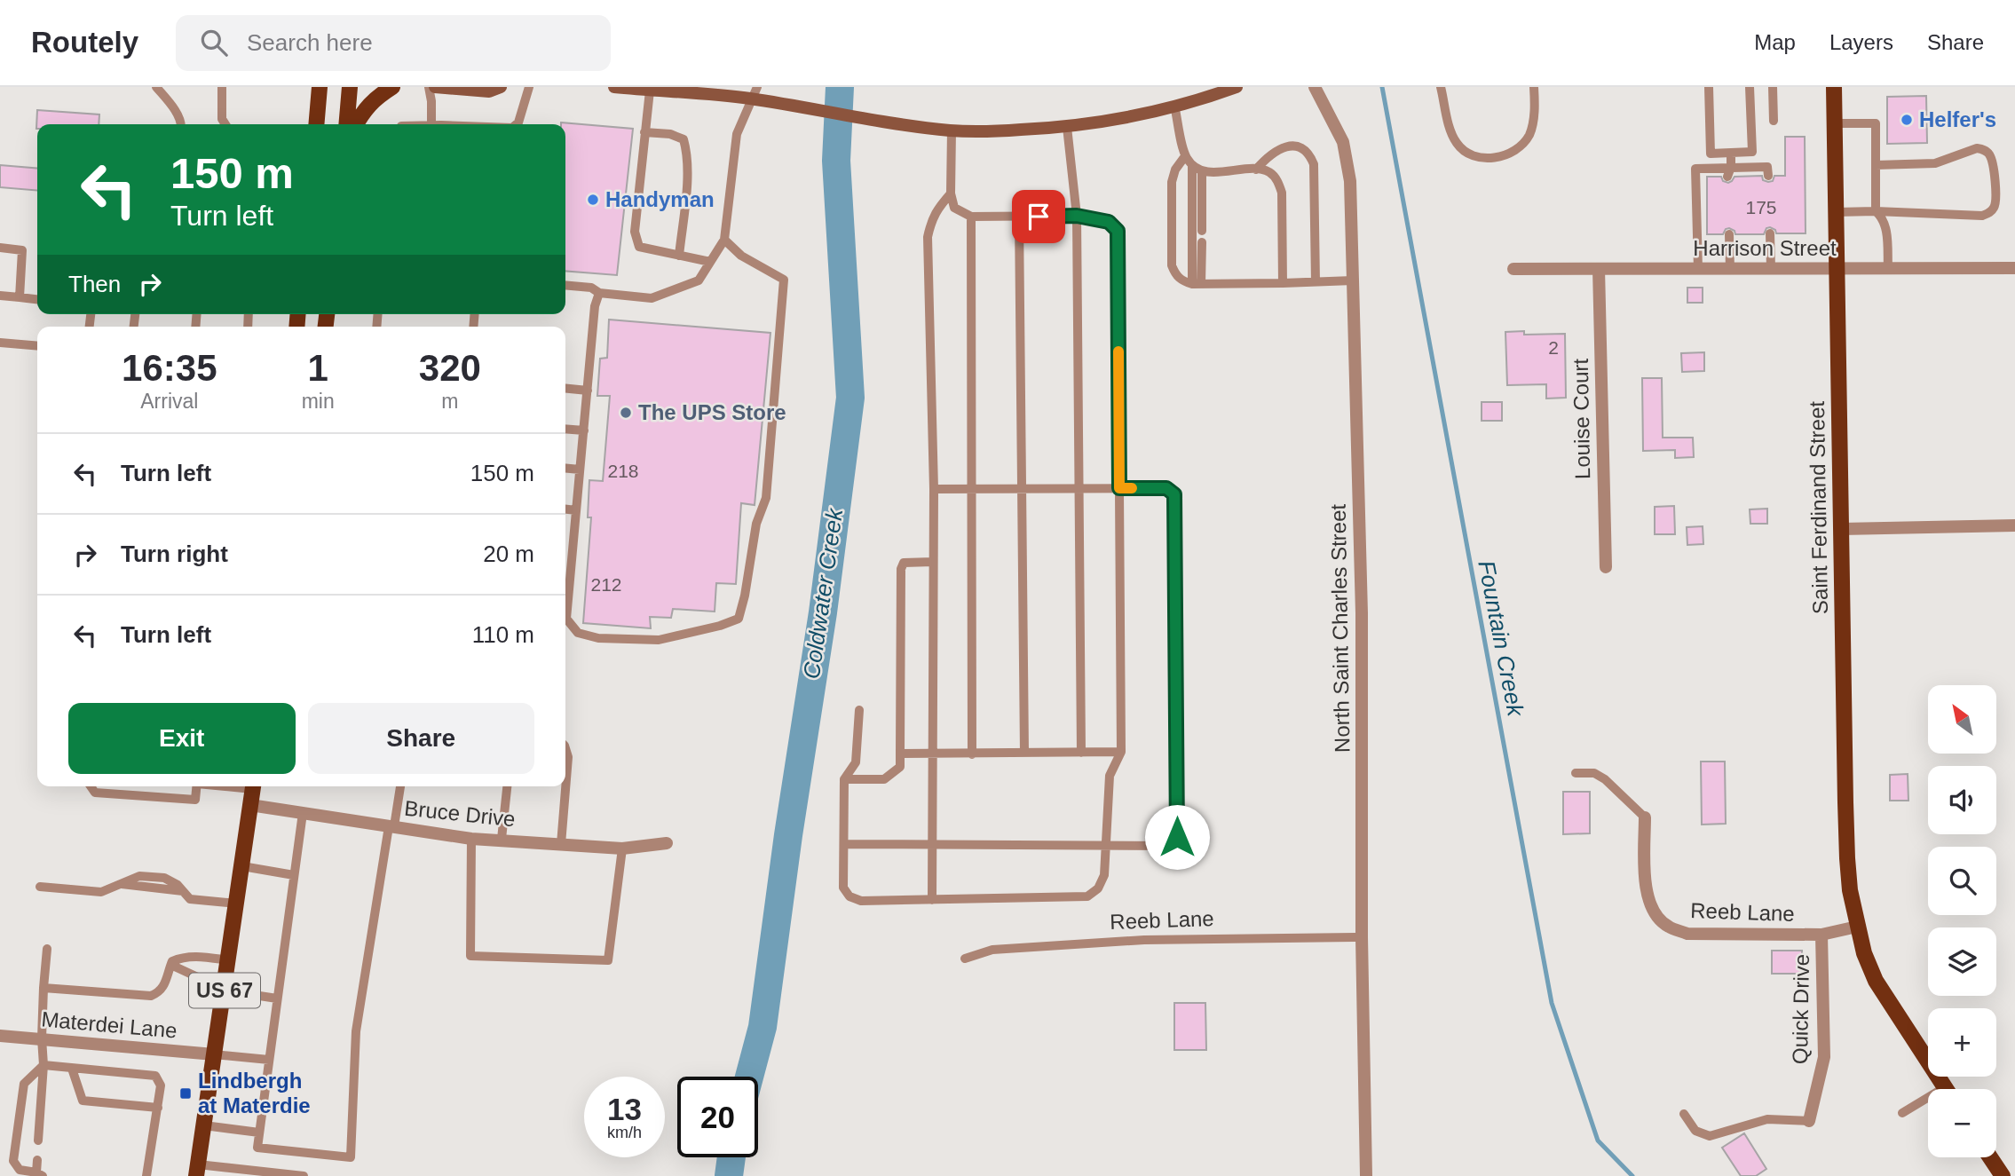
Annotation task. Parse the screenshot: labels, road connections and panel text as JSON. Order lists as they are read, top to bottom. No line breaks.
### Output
{"streets":{"main road":["Saint Ferdinand Street","US 67"],"street":["Harrison Street","Louise Court","North Saint Charles Street","Bruce Drive","Reeb Lane","Quick Drive","Materdei Lane"]},"crossings":[["Harrison Street","Louise Court"],["Harrison Street","Saint Ferdinand Street"],["Saint Ferdinand Street","Reeb Lane"],["North Saint Charles Street","Reeb Lane"],["Bruce Drive","US 67"],["Reeb Lane","Quick Drive"],["US 67","Materdei Lane"]],"water":["Coldwater Creek","Fountain Creek"],"places":{"other":["Helfer's","Handyman","The UPS Store"],"transit":["Lindbergh at Materdie"]},"house_numbers":["175","2","218","212"],"north":"top left","page":{"header":"Routely","search":"Search here","nav":["Map","Layers","Share"],"turn":["150 m","Turn left"],"then":"Then","eta":["16:35","Arrival","1","min","320","m"],"list":[{"name":"Turn left","value":"150 m"},{"name":"Turn right","value":"20 m"},{"name":"Turn left","value":"110 m"}],"map_buttons":["+","−"],"buttons":["Exit","Share"],"speed":"13 km/h","limit":"20"}}
